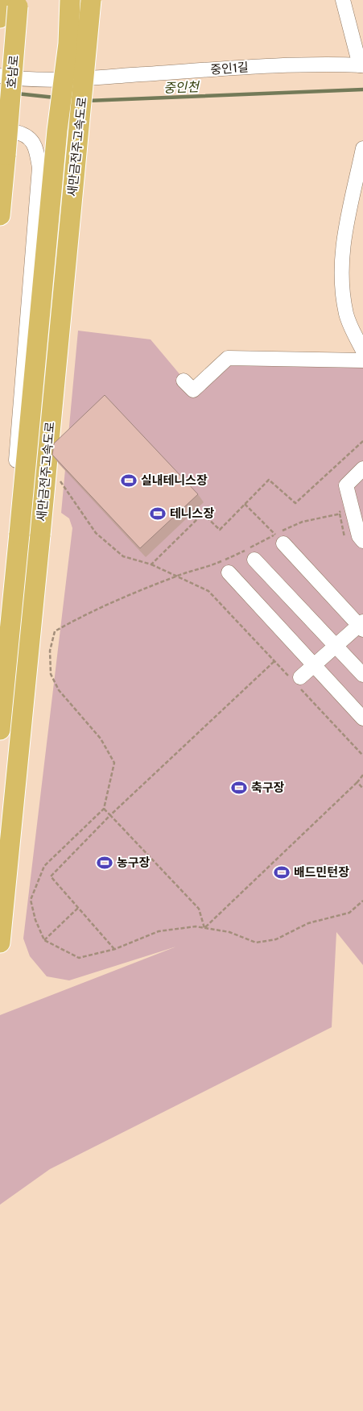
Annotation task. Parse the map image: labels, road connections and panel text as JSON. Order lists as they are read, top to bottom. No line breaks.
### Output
{"streets":{"highway":["호남로","새만금전주고속도로"],"street":["중인1길"]},"water":["중인천"],"places":{"sports":["실내테니스장","테니스장","축구장","농구장","배드민턴장"]}}
